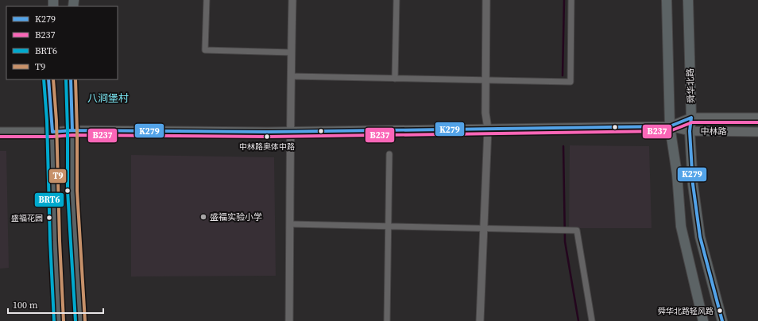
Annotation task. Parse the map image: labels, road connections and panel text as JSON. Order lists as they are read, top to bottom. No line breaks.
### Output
{"streets":{"main road":["舜华北路","中林路"]},"crossings":[["舜华北路","中林路"]],"districts":["八涧堡村"],"places":["中林路奥体中路","盛福实验小学","盛福花园","舜华北路轻风路"],"lines":["transit line K279","transit line BRT6","transit line T9","transit line B237"],"legend":["K279","B237","BRT6","T9"],"scale_bar":"100 m"}
